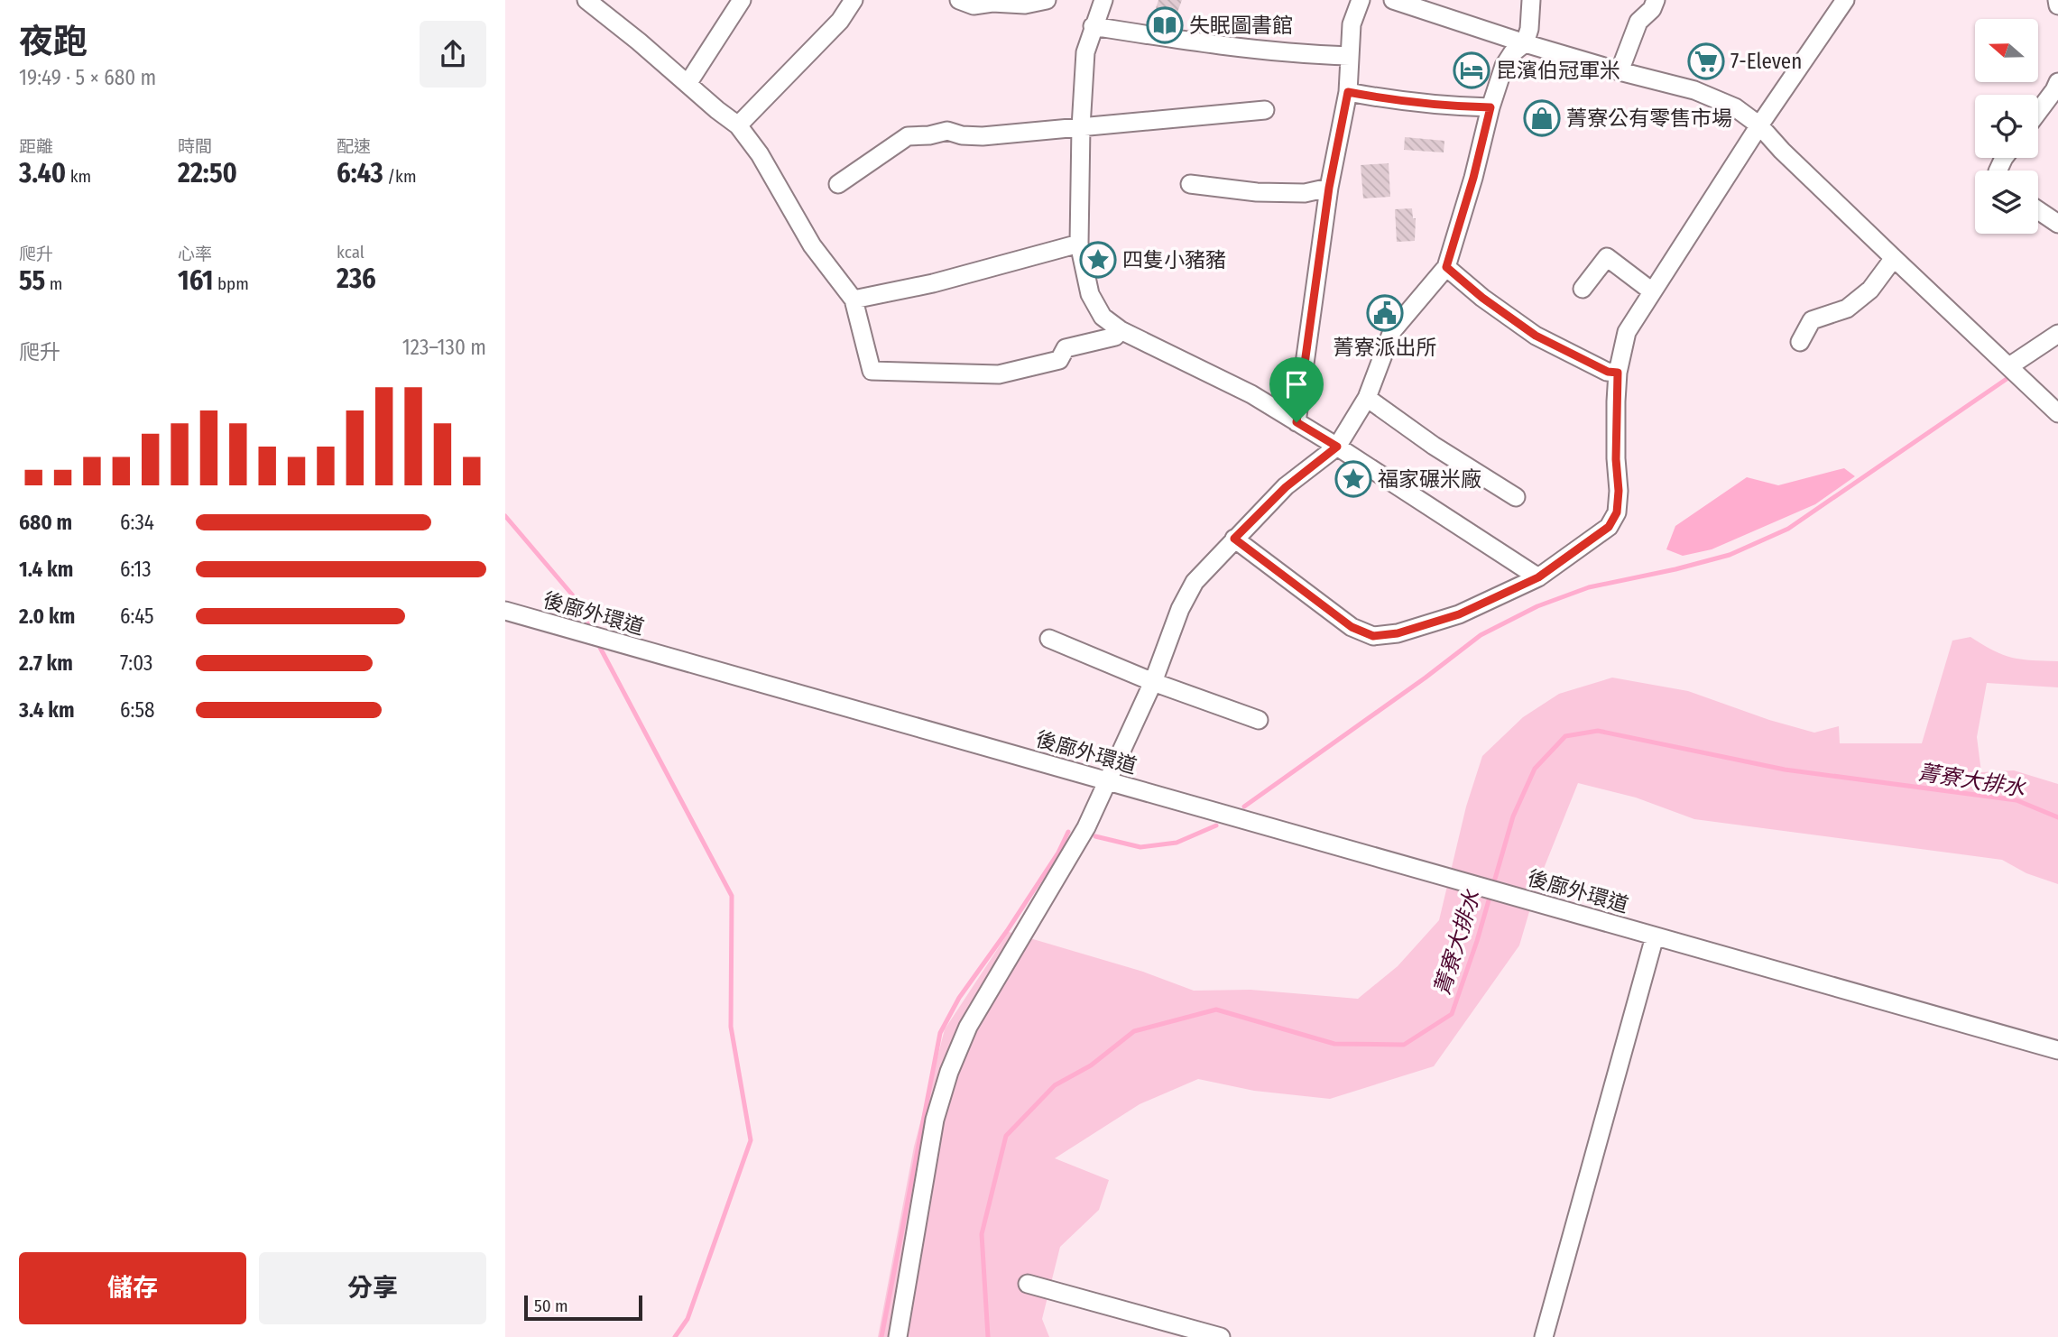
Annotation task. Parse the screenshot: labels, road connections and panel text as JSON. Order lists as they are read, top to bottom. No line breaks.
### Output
{"streets":{"street":["後廍外環道"]},"water":["菁寮大排水"],"places":{"library":["失眠圖書館"],"supermarket":["7-Eleven"],"hotel":["昆濱伯冠軍米"],"shop":["菁寮公有零售市場"],"place":["四隻小豬豬","福家碾米廠"],"public building":["菁寮派出所"]},"scale_bar":"50 m","north":"left","page":{"heading":["夜跑","19:49 · 5 × 680 m"],"stats":[["距離","3.40 km"],["時間","22:50"],["配速","6:43 /km"],["爬升","55 m"],["心率","161 bpm"],["kcal","236"]],"chart":["爬升","123–130 m"],"list":[{"name":"680 m","note":"6:34"},{"name":"1.4 km","note":"6:13"},{"name":"2.0 km","note":"6:45"},{"name":"2.7 km","note":"7:03"},{"name":"3.4 km","note":"6:58"}],"buttons":["儲存","分享"],"scale":"50 m"}}
